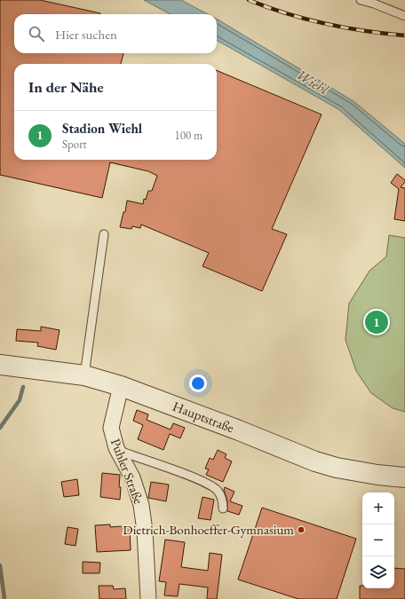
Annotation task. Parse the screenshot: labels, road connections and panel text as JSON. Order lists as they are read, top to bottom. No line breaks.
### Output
{"streets":{"street":["Hauptstraße","Puhler Straße"]},"crossings":[["Hauptstraße","Puhler Straße"]],"water":["Wiehl"],"places":["Dietrich-Bonhoeffer-Gymnasium"],"page":{"search":"Hier suchen","heading":"In der Nähe","list":[{"mark":"1","name":"Stadion Wiehl","note":"Sport","value":"100 m"}],"pins":"1","map_buttons":["+","−"]}}
